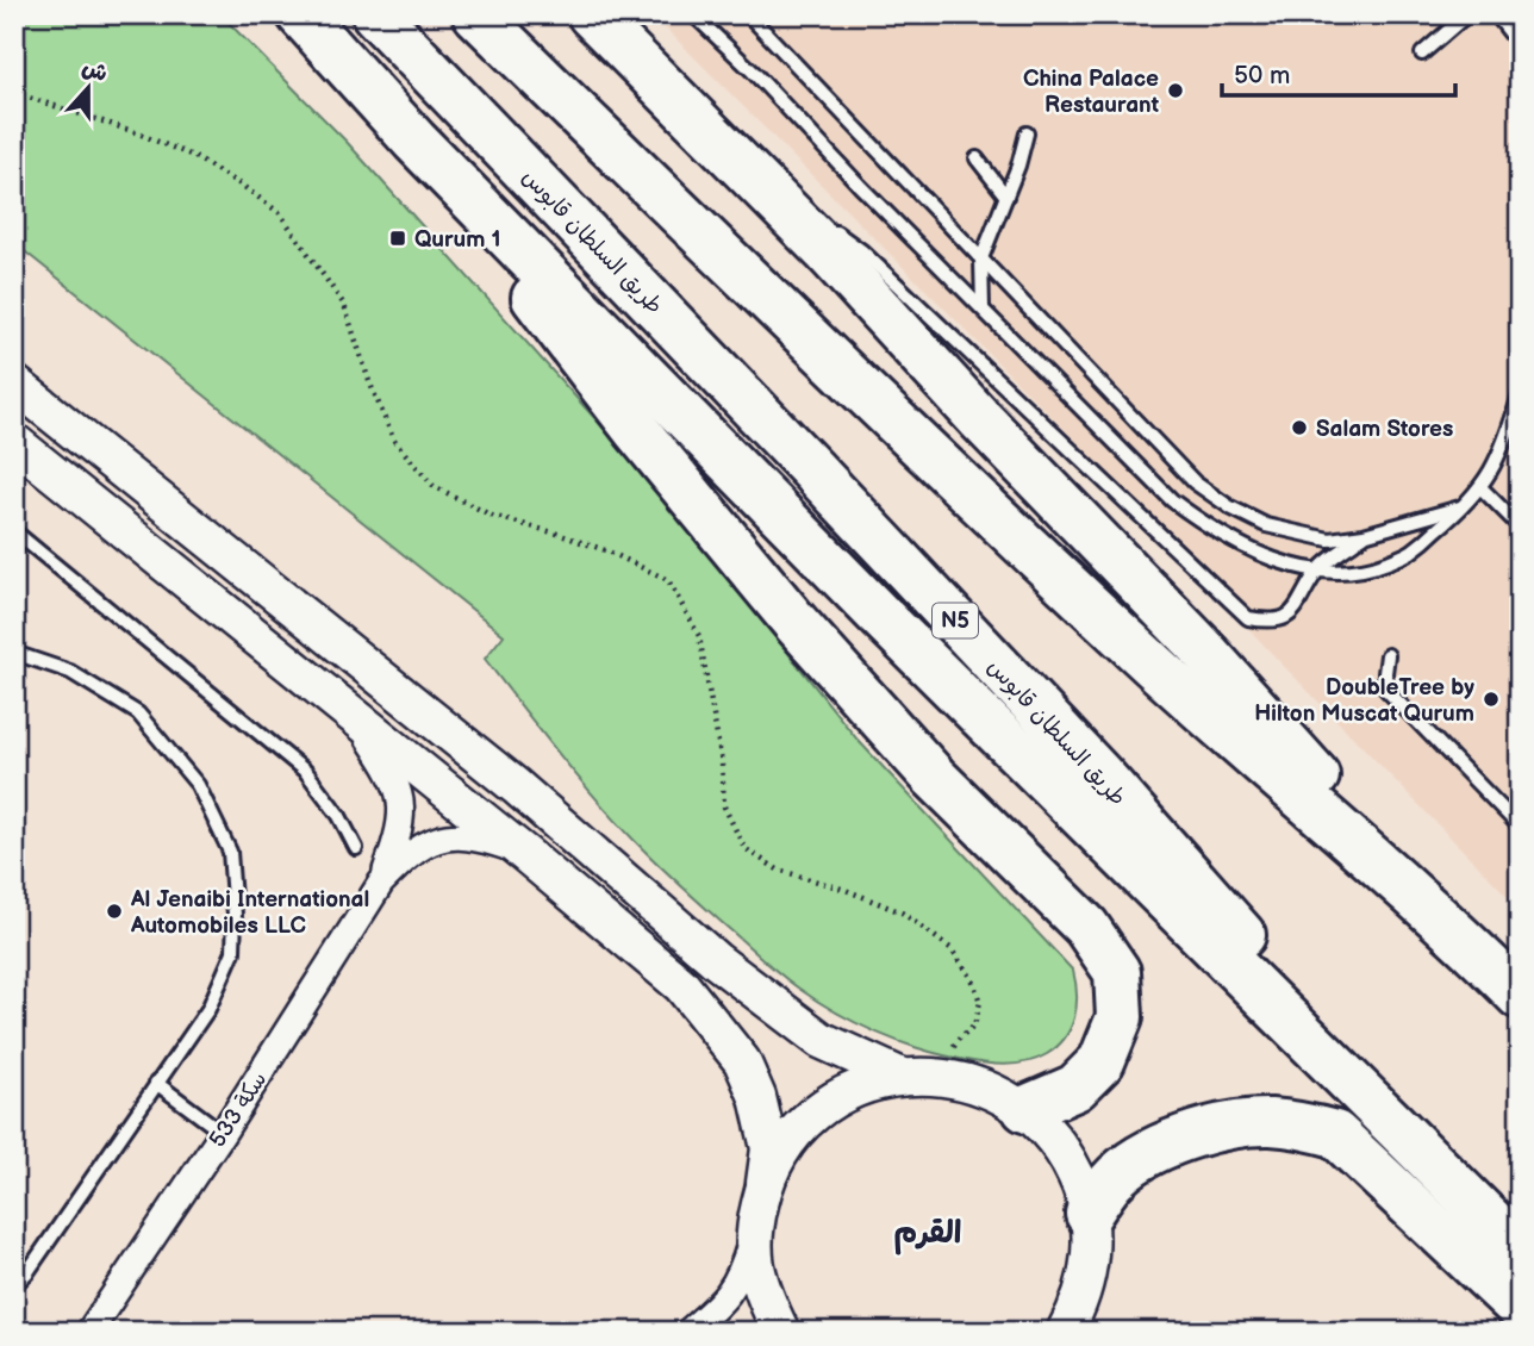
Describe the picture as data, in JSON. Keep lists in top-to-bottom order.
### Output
{
  "streets": {
    "highway": ["طريق السلطان قابوس", "N5"],
    "street": ["سكة 533"]
  },
  "districts": ["القرم"],
  "places": {
    "other": [
      "China Palace Restaurant",
      "Salam Stores",
      "DoubleTree by Hilton Muscat Qurum",
      "Al Jenaibi International Automobiles LLC"
    ],
    "transit": ["Qurum 1"]
  },
  "scale_bar": "50 m",
  "north": "top"
}
